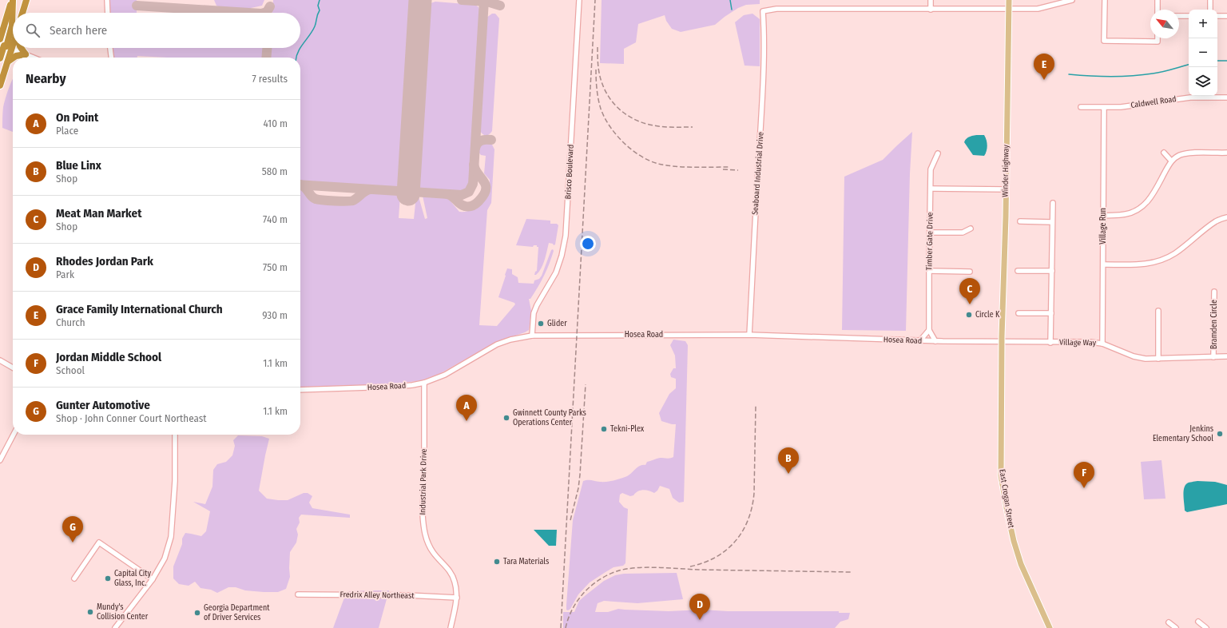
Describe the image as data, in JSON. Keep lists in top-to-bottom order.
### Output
{
  "streets": {
    "main road": ["Winder Highway", "East Crogan Street"],
    "street": [
      "Caldwell Road",
      "Brisco Boulevard",
      "Seaboard Industrial Drive",
      "Village Run",
      "Timber Gate Drive",
      "Bramden Circle",
      "Hosea Road",
      "Village Way",
      "Industrial Park Drive",
      "Fredrix Alley Northeast"
    ]
  },
  "crossings": [
    ["Caldwell Road", "Village Run"],
    ["Winder Highway", "Hosea Road"],
    ["Winder Highway", "Village Way"],
    ["Winder Highway", "East Crogan Street"],
    ["Brisco Boulevard", "Hosea Road"],
    ["Seaboard Industrial Drive", "Hosea Road"],
    ["Village Run", "Village Way"],
    ["Bramden Circle", "Village Way"],
    ["Hosea Road", "Village Way"],
    ["Hosea Road", "Industrial Park Drive"],
    ["Hosea Road", "East Crogan Street"],
    ["Village Way", "East Crogan Street"],
    ["Industrial Park Drive", "Fredrix Alley Northeast"]
  ],
  "places": [
    "Circle K",
    "Glider",
    "Gwinnett County Parks Operations Center",
    "Tekni-Plex",
    "Jenkins Elementary School",
    "Tara Materials",
    "Capital City Glass, Inc.",
    "Mundy's Collision Center",
    "Georgia Department of Driver Services"
  ],
  "north": "top left",
  "page": {
    "map_buttons": ["+", "−"],
    "search": "Search here",
    "pins": [
      "E",
      "C",
      "A",
      "B",
      "F",
      "G",
      "D"
    ],
    "heading": ["Nearby", "7 results"],
    "list": [
      {
        "mark": "A",
        "name": "On Point",
        "note": "Place",
        "value": "410 m"
      },
      {
        "mark": "B",
        "name": "Blue Linx",
        "note": "Shop",
        "value": "580 m"
      },
      {
        "mark": "C",
        "name": "Meat Man Market",
        "note": "Shop",
        "value": "740 m"
      },
      {
        "mark": "D",
        "name": "Rhodes Jordan Park",
        "note": "Park",
        "value": "750 m"
      },
      {
        "mark": "E",
        "name": "Grace Family International Church",
        "note": "Church",
        "value": "930 m"
      },
      {
        "mark": "F",
        "name": "Jordan Middle School",
        "note": "School",
        "value": "1.1 km"
      },
      {
        "mark": "G",
        "name": "Gunter Automotive",
        "note": "Shop · John Conner Court Northeast",
        "value": "1.1 km"
      }
    ]
  }
}
